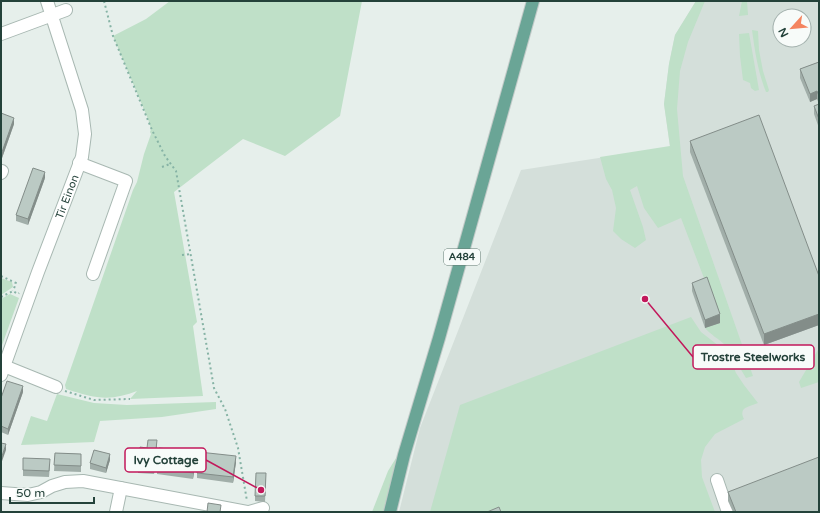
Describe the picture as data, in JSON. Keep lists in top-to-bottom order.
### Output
{
  "streets": {
    "main road": ["A484"],
    "street": ["Tir Einon"]
  },
  "places": ["Trostre Steelworks", "Ivy Cottage"],
  "scale_bar": "50 m",
  "north": "bottom left"
}
